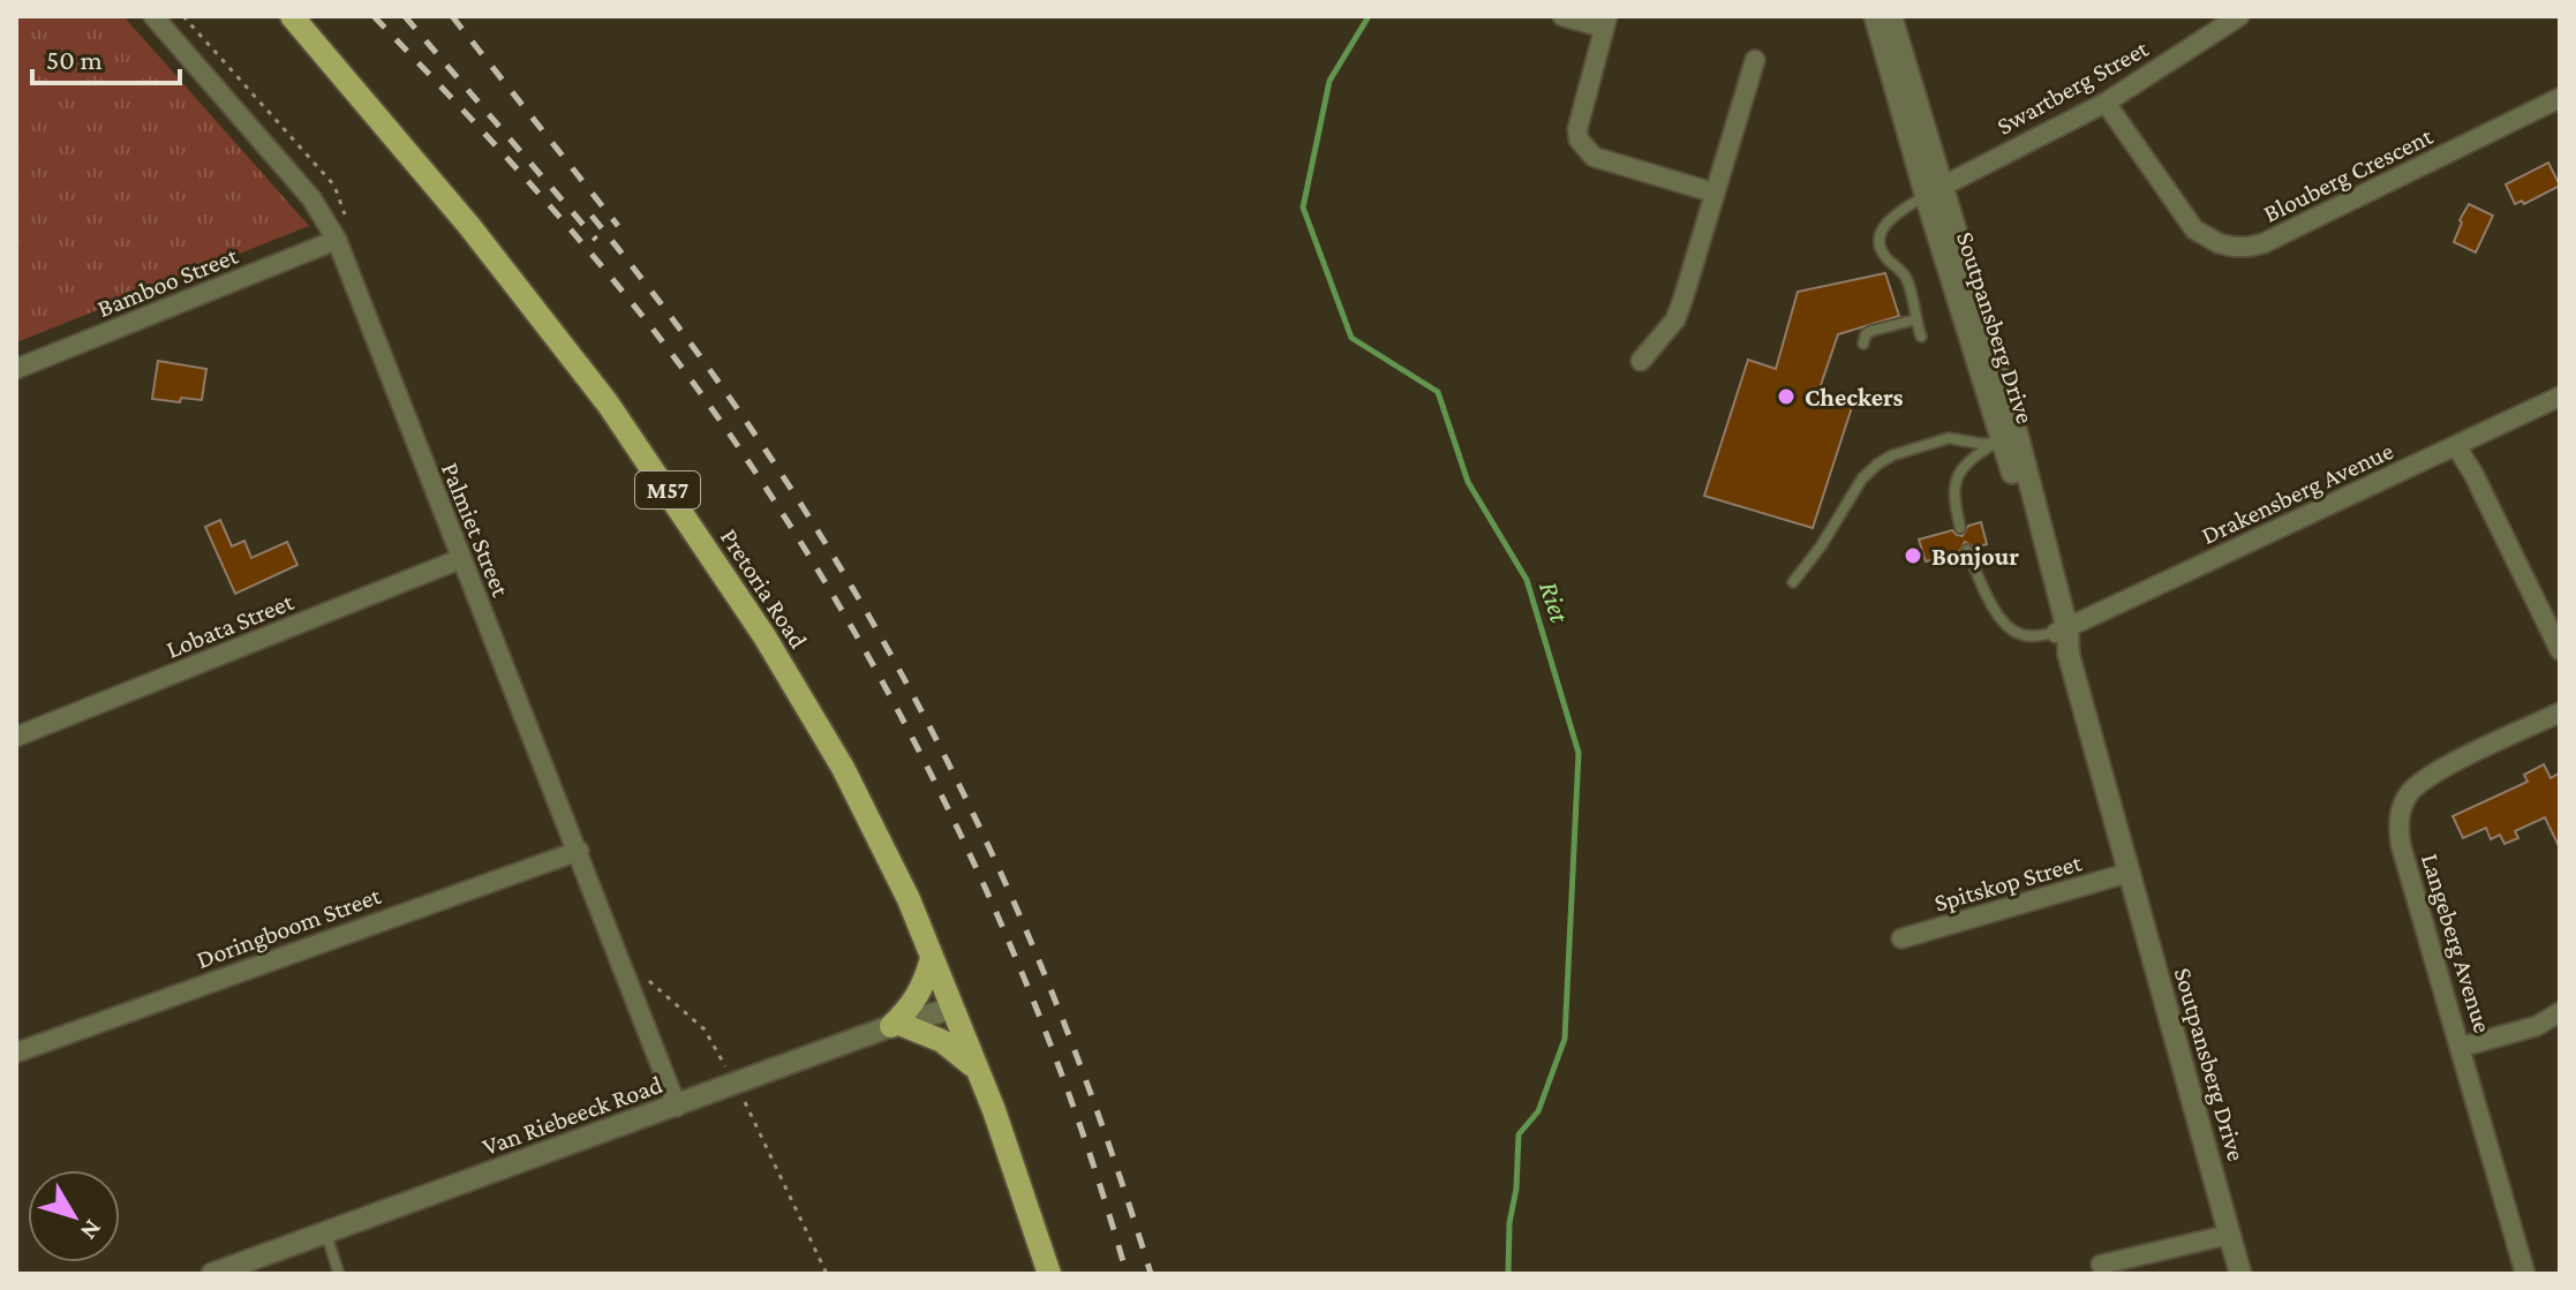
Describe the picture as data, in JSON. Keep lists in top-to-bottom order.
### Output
{
  "streets": {
    "main road": ["M57", "Pretoria Road"],
    "street": [
      "Swartberg Street",
      "Blouberg Crescent",
      "Bamboo Street",
      "Soutpansberg Drive",
      "Drakensberg Avenue",
      "Palmiet Street",
      "Lobata Street",
      "Spitskop Street",
      "Doringboom Street",
      "Langeberg Avenue",
      "Van Riebeeck Road"
    ]
  },
  "crossings": [
    ["Swartberg Street", "Blouberg Crescent"],
    ["Swartberg Street", "Soutpansberg Drive"],
    ["Bamboo Street", "Palmiet Street"],
    ["Soutpansberg Drive", "Drakensberg Avenue"],
    ["Soutpansberg Drive", "Spitskop Street"],
    ["Palmiet Street", "Lobata Street"],
    ["Palmiet Street", "Doringboom Street"],
    ["Palmiet Street", "Van Riebeeck Road"],
    ["Pretoria Road", "Van Riebeeck Road"]
  ],
  "water": ["Riet"],
  "places": ["Checkers", "Bonjour"],
  "scale_bar": "50 m",
  "north": "bottom right"
}
